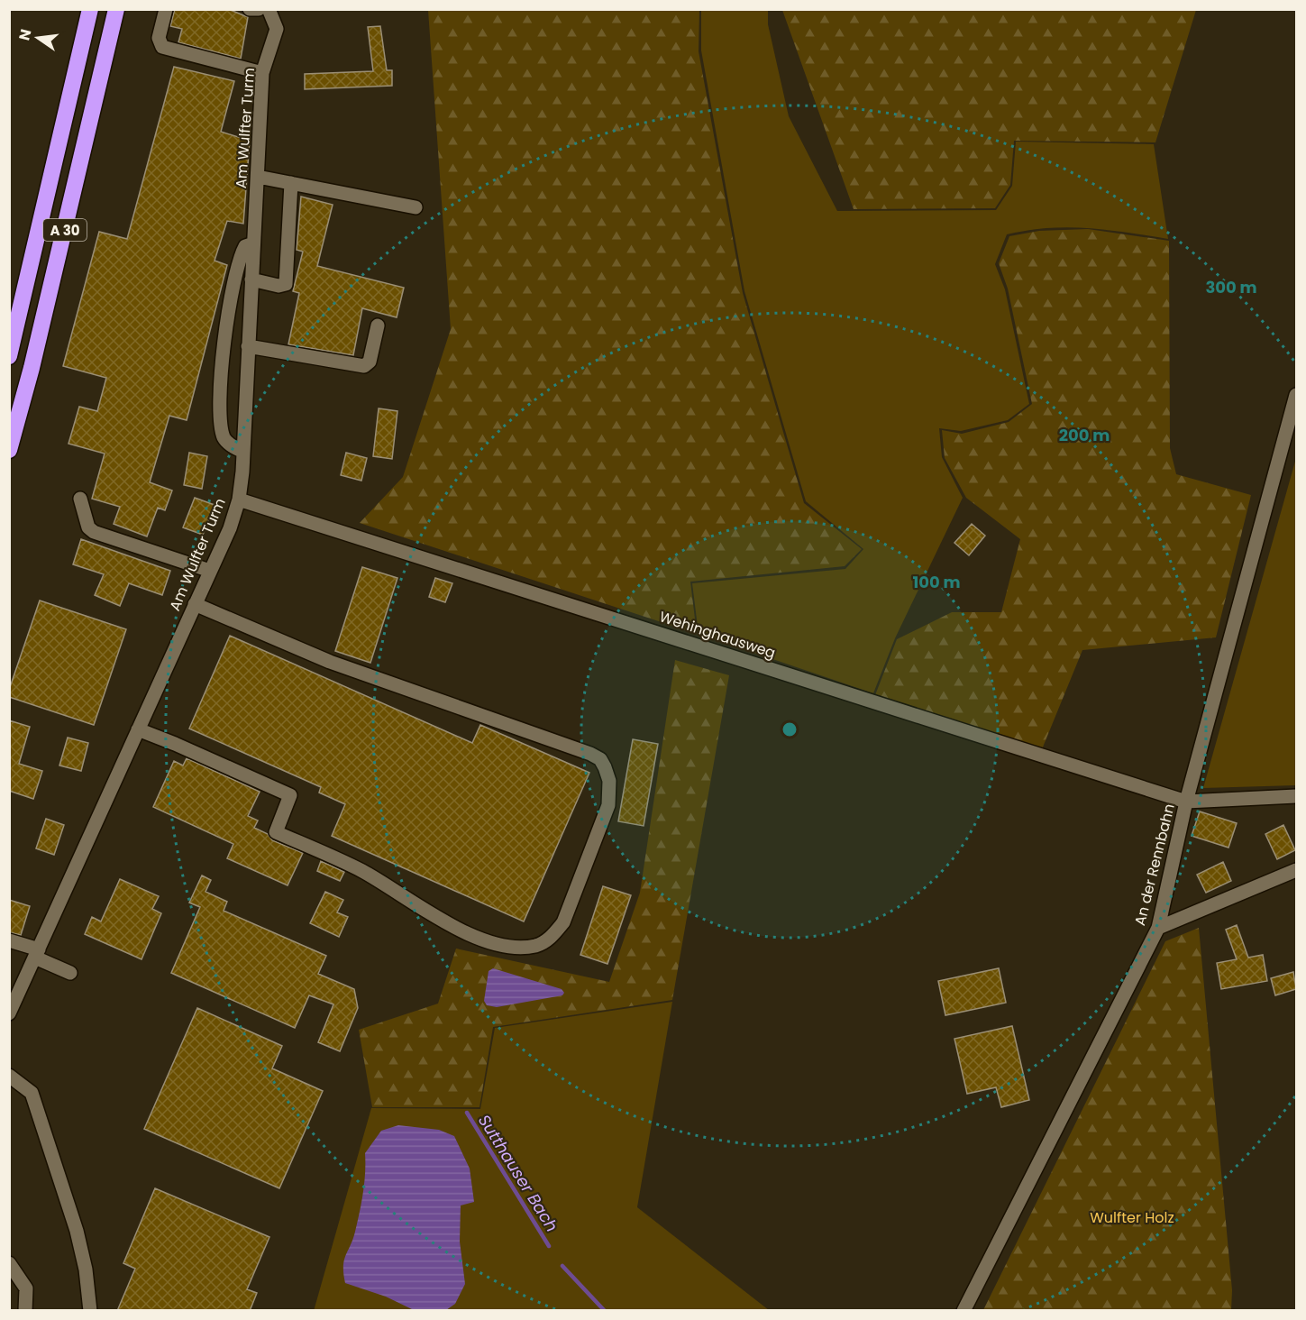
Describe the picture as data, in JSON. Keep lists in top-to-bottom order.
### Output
{
  "streets": {
    "highway": ["A 30"],
    "street": ["Am Wulfter Turm", "Wehinghausweg", "An der Rennbahn"]
  },
  "crossings": [
    ["Am Wulfter Turm", "Wehinghausweg"],
    ["Wehinghausweg", "An der Rennbahn"]
  ],
  "water": ["Sutthauser Bach"],
  "parks": ["Wulfter Holz"],
  "north": "left",
  "rings": ["300 m", "200 m", "100 m"]
}
